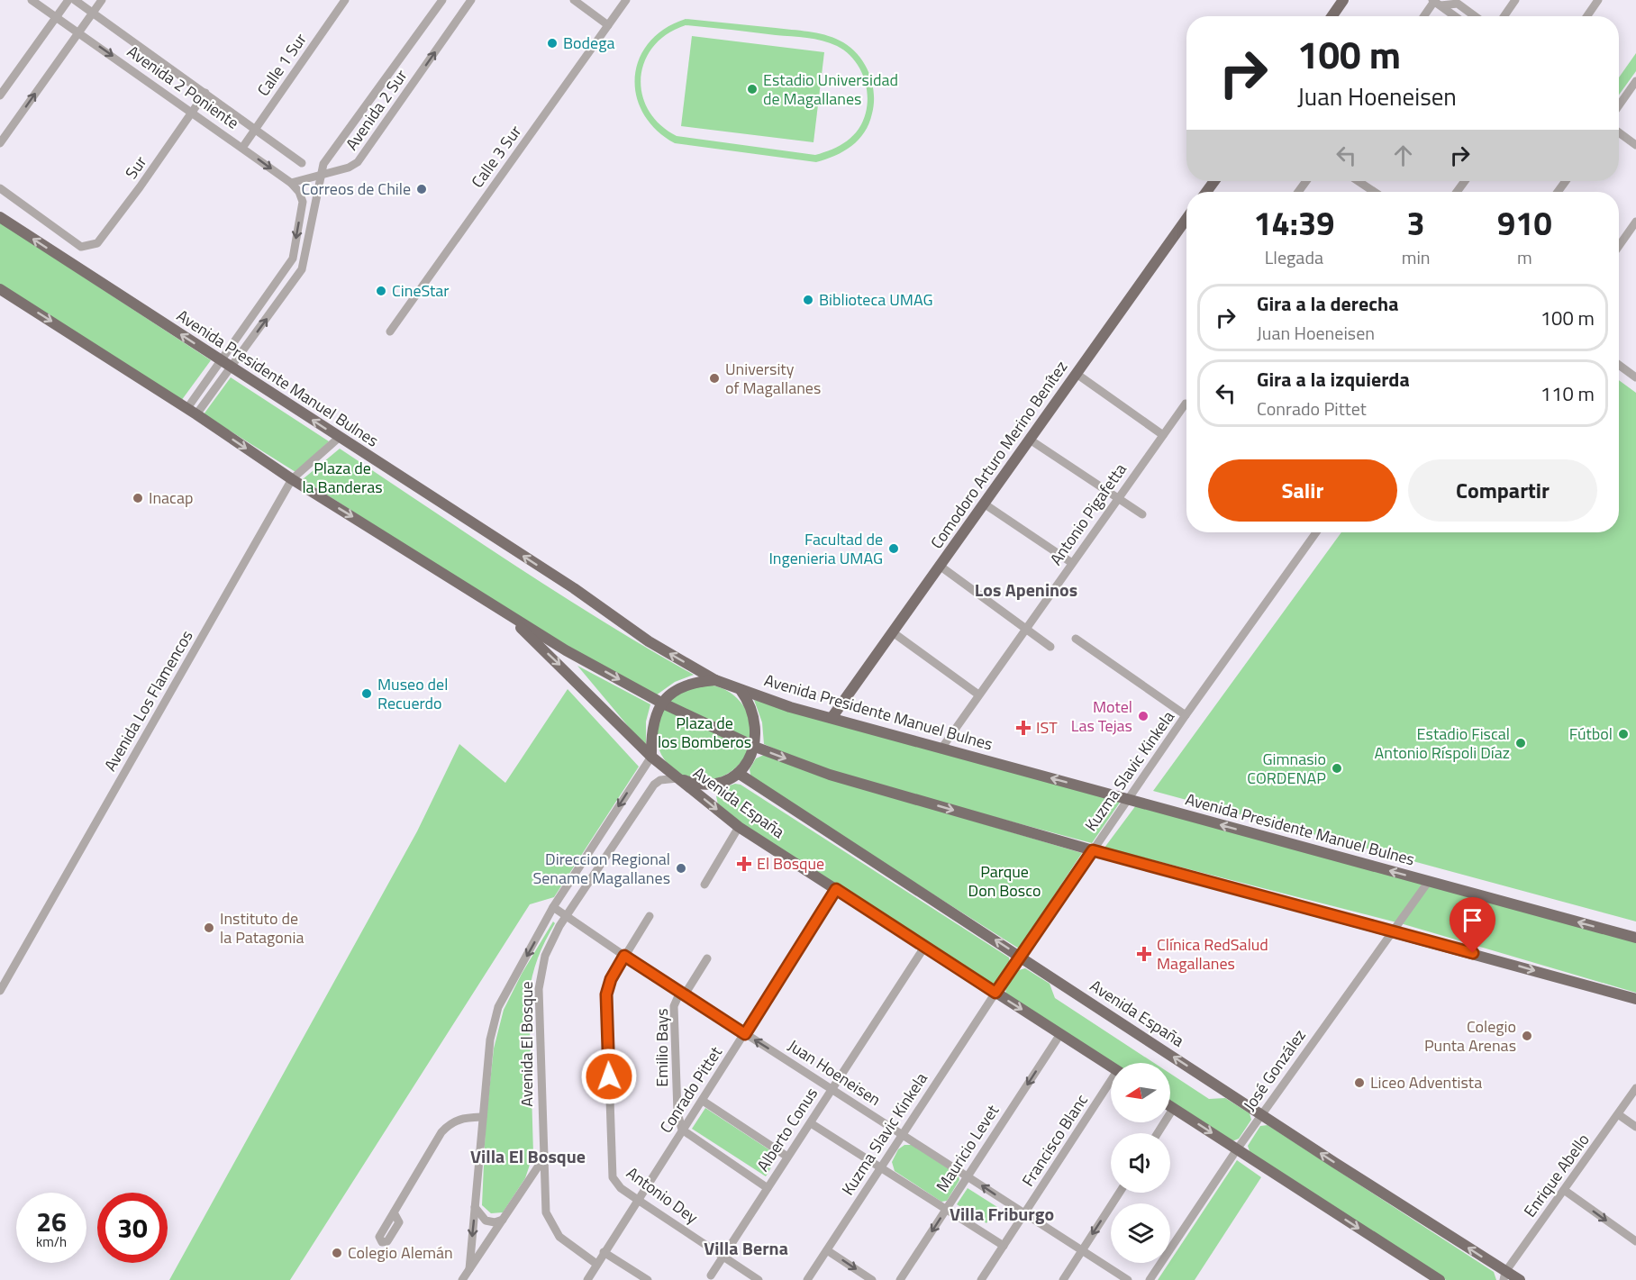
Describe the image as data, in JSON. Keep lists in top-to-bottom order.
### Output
{
  "streets": {
    "main road": ["Avenida Presidente Manuel Bulnes", "Comodoro Arturo Merino Benítez", "Avenida España"],
    "street": [
      "Calle 1 Sur",
      "Avenida 2 Poniente",
      "Avenida 2 Sur",
      "Calle 3 Sur",
      "Sur",
      "Antonio Pigafetta",
      "Avenida Los Flamencos",
      "Kuzma Slavic Kinkela",
      "Avenida El Bosque",
      "Emilio Bays",
      "José González",
      "Juan Hoeneisen",
      "Conrado Pittet",
      "Alberto Conus",
      "Francisco Blanc",
      "Mauricio Levet",
      "Enrique Abello",
      "Antonio Dey"
    ]
  },
  "crossings": [
    ["Calle 1 Sur", "Avenida 2 Poniente"],
    ["Avenida 2 Poniente", "Sur"],
    ["Avenida Presidente Manuel Bulnes", "Comodoro Arturo Merino Benítez"],
    ["Avenida Presidente Manuel Bulnes", "Antonio Pigafetta"],
    ["Avenida Presidente Manuel Bulnes", "Avenida Los Flamencos"],
    ["Avenida Presidente Manuel Bulnes", "Kuzma Slavic Kinkela"],
    ["Avenida Presidente Manuel Bulnes", "José González"],
    ["Kuzma Slavic Kinkela", "Avenida España"],
    ["Kuzma Slavic Kinkela", "Juan Hoeneisen"],
    ["Avenida España", "Avenida El Bosque"],
    ["Avenida España", "José González"],
    ["Avenida España", "Conrado Pittet"],
    ["Avenida España", "Alberto Conus"],
    ["Avenida España", "Mauricio Levet"],
    ["Avenida España", "Enrique Abello"],
    ["Avenida El Bosque", "Juan Hoeneisen"],
    ["Emilio Bays", "Juan Hoeneisen"],
    ["Emilio Bays", "Conrado Pittet"],
    ["Juan Hoeneisen", "Conrado Pittet"],
    ["Juan Hoeneisen", "Alberto Conus"],
    ["Juan Hoeneisen", "Francisco Blanc"],
    ["Juan Hoeneisen", "Mauricio Levet"],
    ["Juan Hoeneisen", "Antonio Dey"],
    ["Conrado Pittet", "Antonio Dey"],
    ["Alberto Conus", "Antonio Dey"]
  ],
  "one_way": ["Mauricio Levet"],
  "districts": [
    "Los Apeninos",
    "Villa El Bosque",
    "Villa Friburgo",
    "Villa Berna"
  ],
  "parks": ["Plaza de la Banderas", "Plaza de los Bomberos", "Parque Don Bosco"],
  "places": {
    "other": [
      "Bodega",
      "Estadio Universidad de Magallanes",
      "Correos de Chile",
      "CineStar",
      "Biblioteca UMAG",
      "University of Magallanes",
      "Inacap",
      "Facultad de Ingenieria UMAG",
      "Museo del Recuerdo",
      "Motel Las Tejas",
      "Fútbol",
      "Estadio Fiscal Antonio Ríspoli Díaz",
      "Gimnasio CORDENAP",
      "Direccion Regional Sename Magallanes",
      "Instituto de la Patagonia",
      "Colegio Punta Arenas",
      "Liceo Adventista",
      "Colegio Alemán"
    ],
    "health": ["IST", "El Bosque", "Clínica RedSalud Magallanes"]
  },
  "north": "left",
  "page": {
    "turn": ["100 m", "Juan Hoeneisen"],
    "eta": [
      "14:39",
      "Llegada",
      "3",
      "min",
      "910",
      "m"
    ],
    "list": [
      {
        "name": "Gira a la derecha",
        "note": "Juan Hoeneisen",
        "value": "100 m"
      },
      {
        "name": "Gira a la izquierda",
        "note": "Conrado Pittet",
        "value": "110 m"
      }
    ],
    "buttons": ["Salir", "Compartir"],
    "speed": "26 km/h",
    "limit": "30"
  }
}
